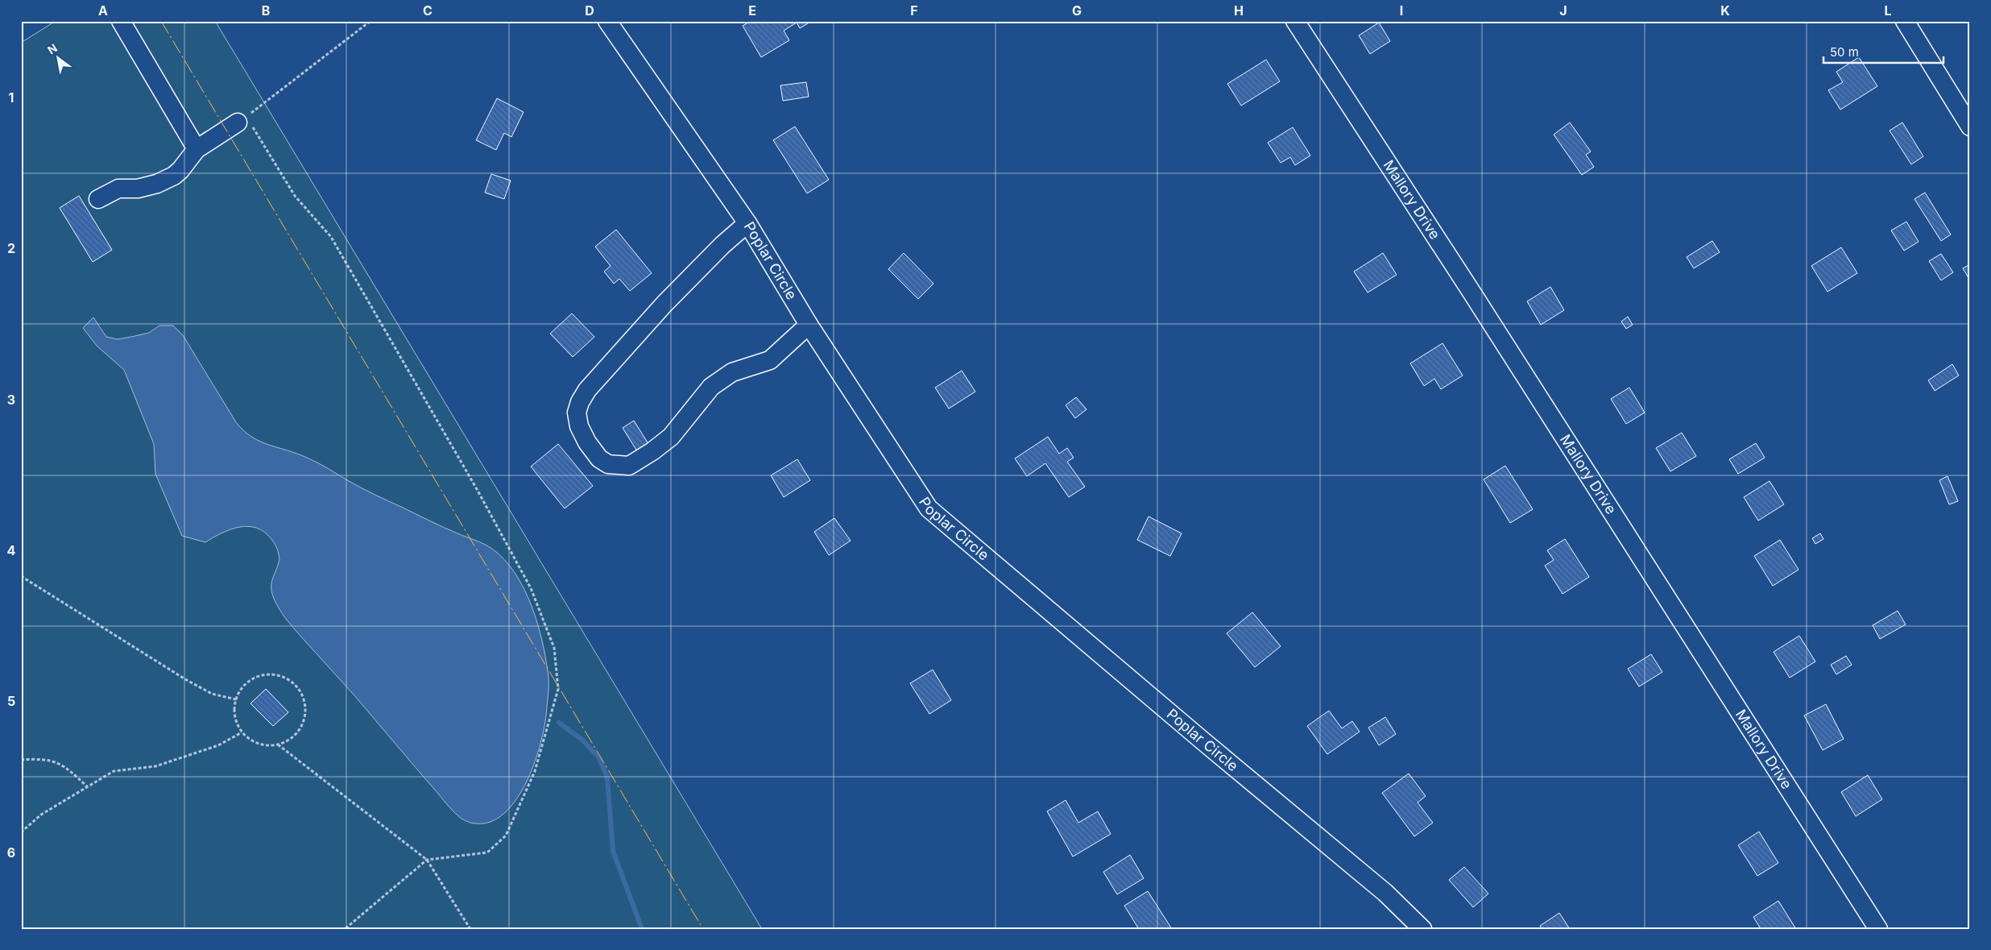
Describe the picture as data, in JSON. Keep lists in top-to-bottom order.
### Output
{
  "streets": {
    "street": ["Mallory Drive", "Poplar Circle"]
  },
  "scale_bar": "50 m",
  "north": "top left",
  "grid": {
    "columns": [
      "A",
      "B",
      "C",
      "D",
      "E",
      "F",
      "G",
      "H",
      "I",
      "J",
      "K",
      "L"
    ],
    "rows": [
      "1",
      "2",
      "3",
      "4",
      "5",
      "6"
    ]
  }
}
